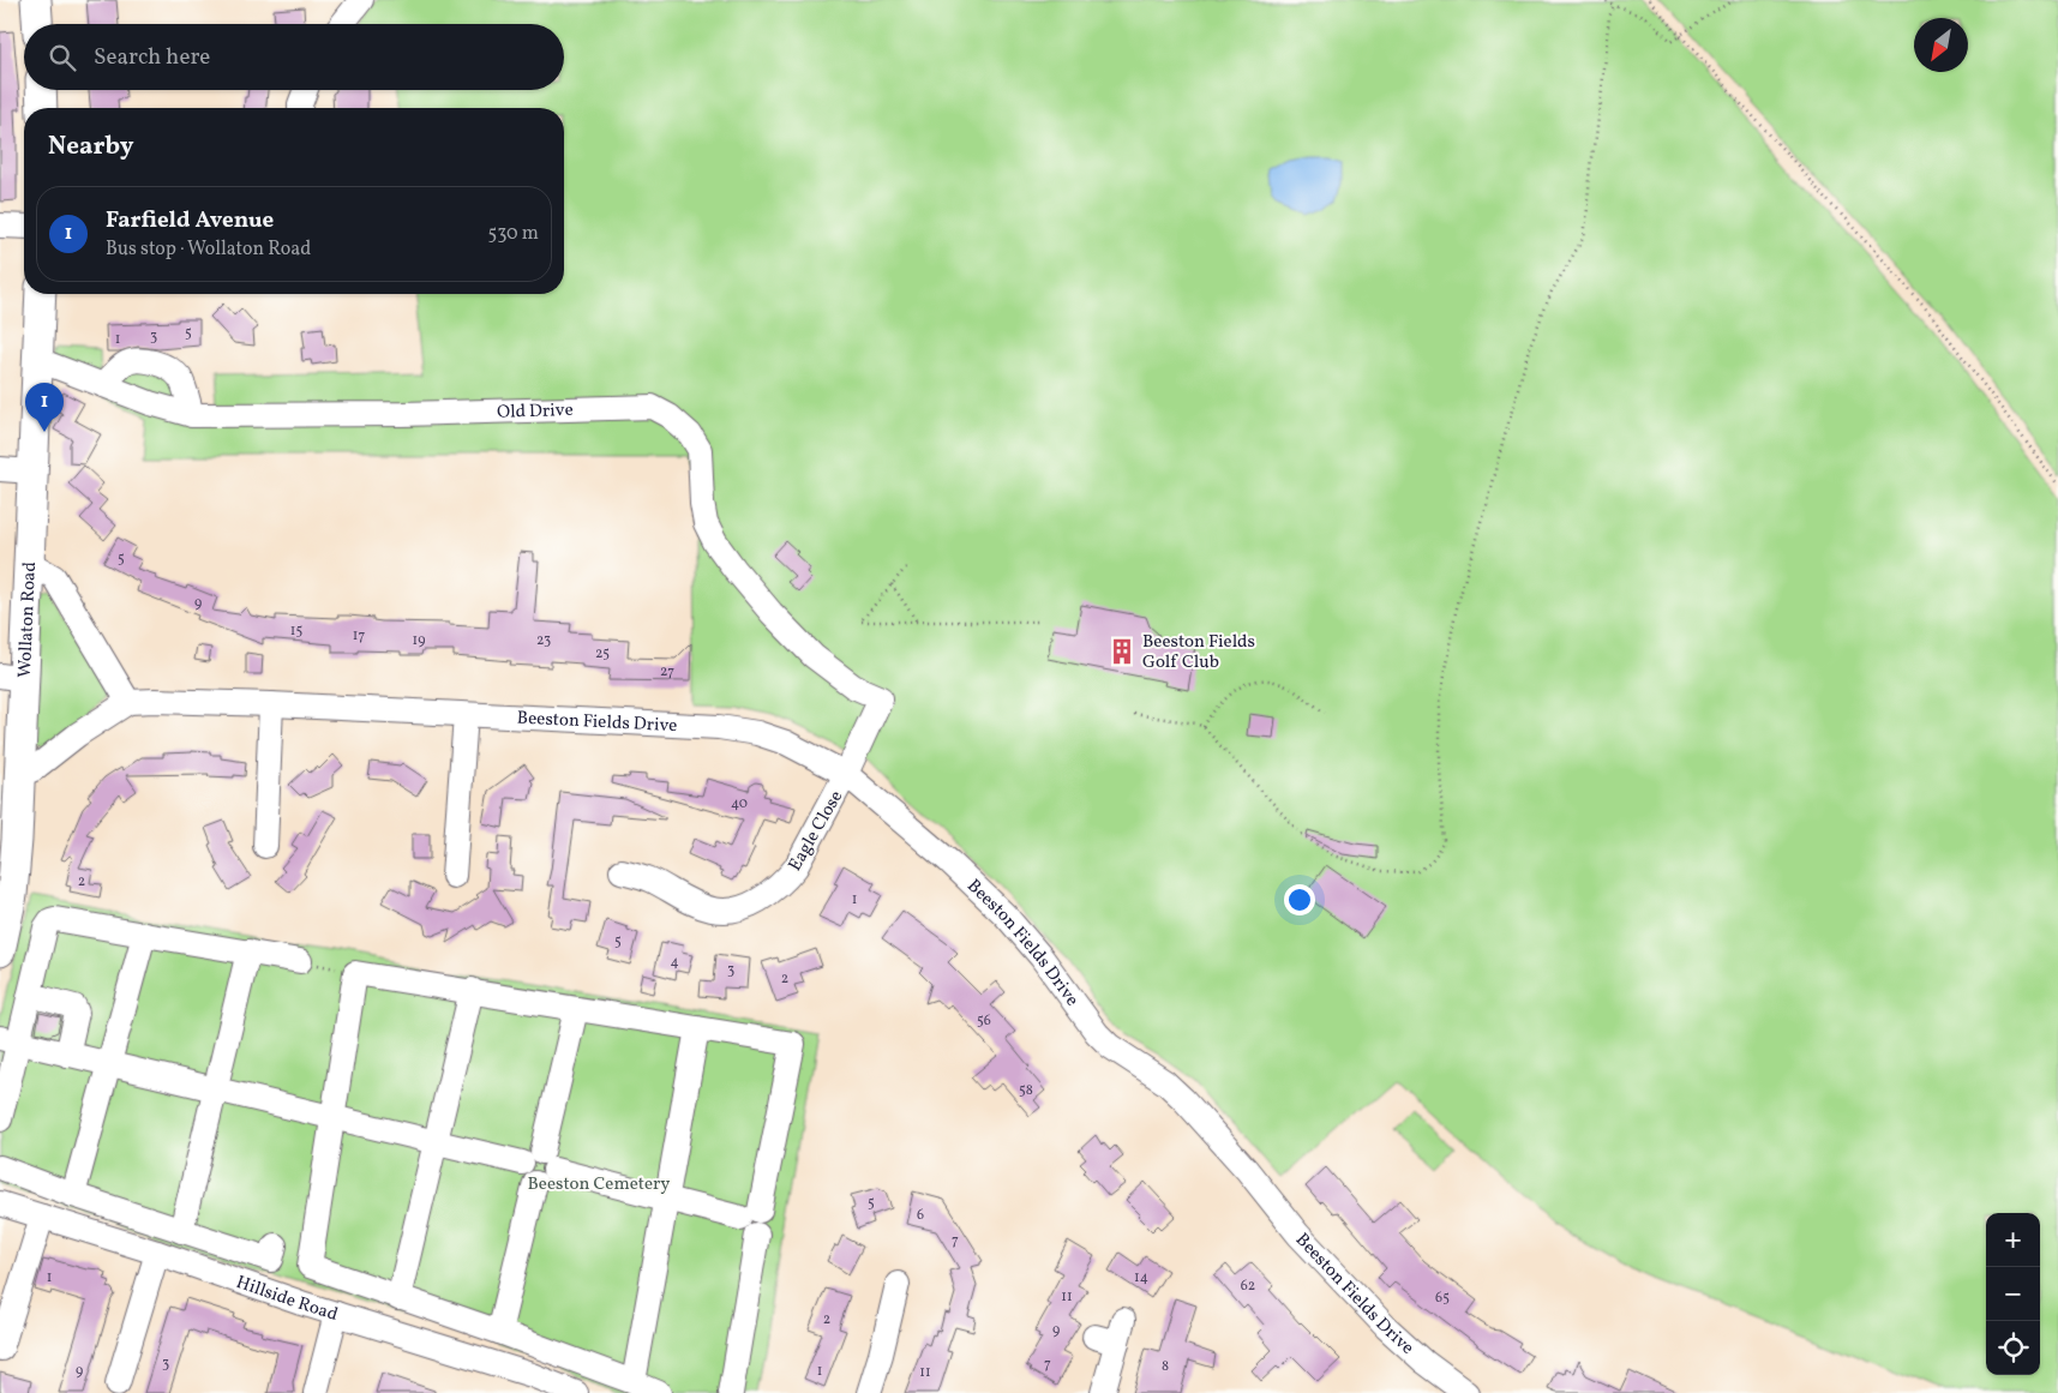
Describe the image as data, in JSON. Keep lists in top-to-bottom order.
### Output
{
  "streets": {
    "main road": ["Wollaton Road"],
    "street": [
      "Old Drive",
      "Beeston Fields Drive",
      "Eagle Close",
      "Hillside Road"
    ]
  },
  "crossings": [
    ["Old Drive", "Wollaton Road"],
    ["Old Drive", "Eagle Close"],
    ["Wollaton Road", "Beeston Fields Drive"],
    ["Beeston Fields Drive", "Eagle Close"]
  ],
  "parks": ["Beeston Cemetery"],
  "places": {
    "building": ["Beeston Fields Golf Club"]
  },
  "house_numbers": [
    "5",
    "3",
    "1",
    "5",
    "9",
    "15",
    "17",
    "19",
    "23",
    "25",
    "27",
    "40",
    "2",
    "1",
    "5",
    "4",
    "3",
    "2",
    "56",
    "58",
    "5",
    "6",
    "7",
    "1",
    "14",
    "62",
    "11",
    "65",
    "2",
    "9",
    "3",
    "7",
    "8",
    "9",
    "1",
    "11"
  ],
  "north": "bottom left",
  "page": {
    "search": "Search here",
    "heading": "Nearby",
    "list": [
      {
        "mark": "1",
        "name": "Farfield Avenue",
        "note": "Bus stop · Wollaton Road",
        "value": "530 m"
      }
    ],
    "pins": "1",
    "map_buttons": ["+", "−"]
  }
}
